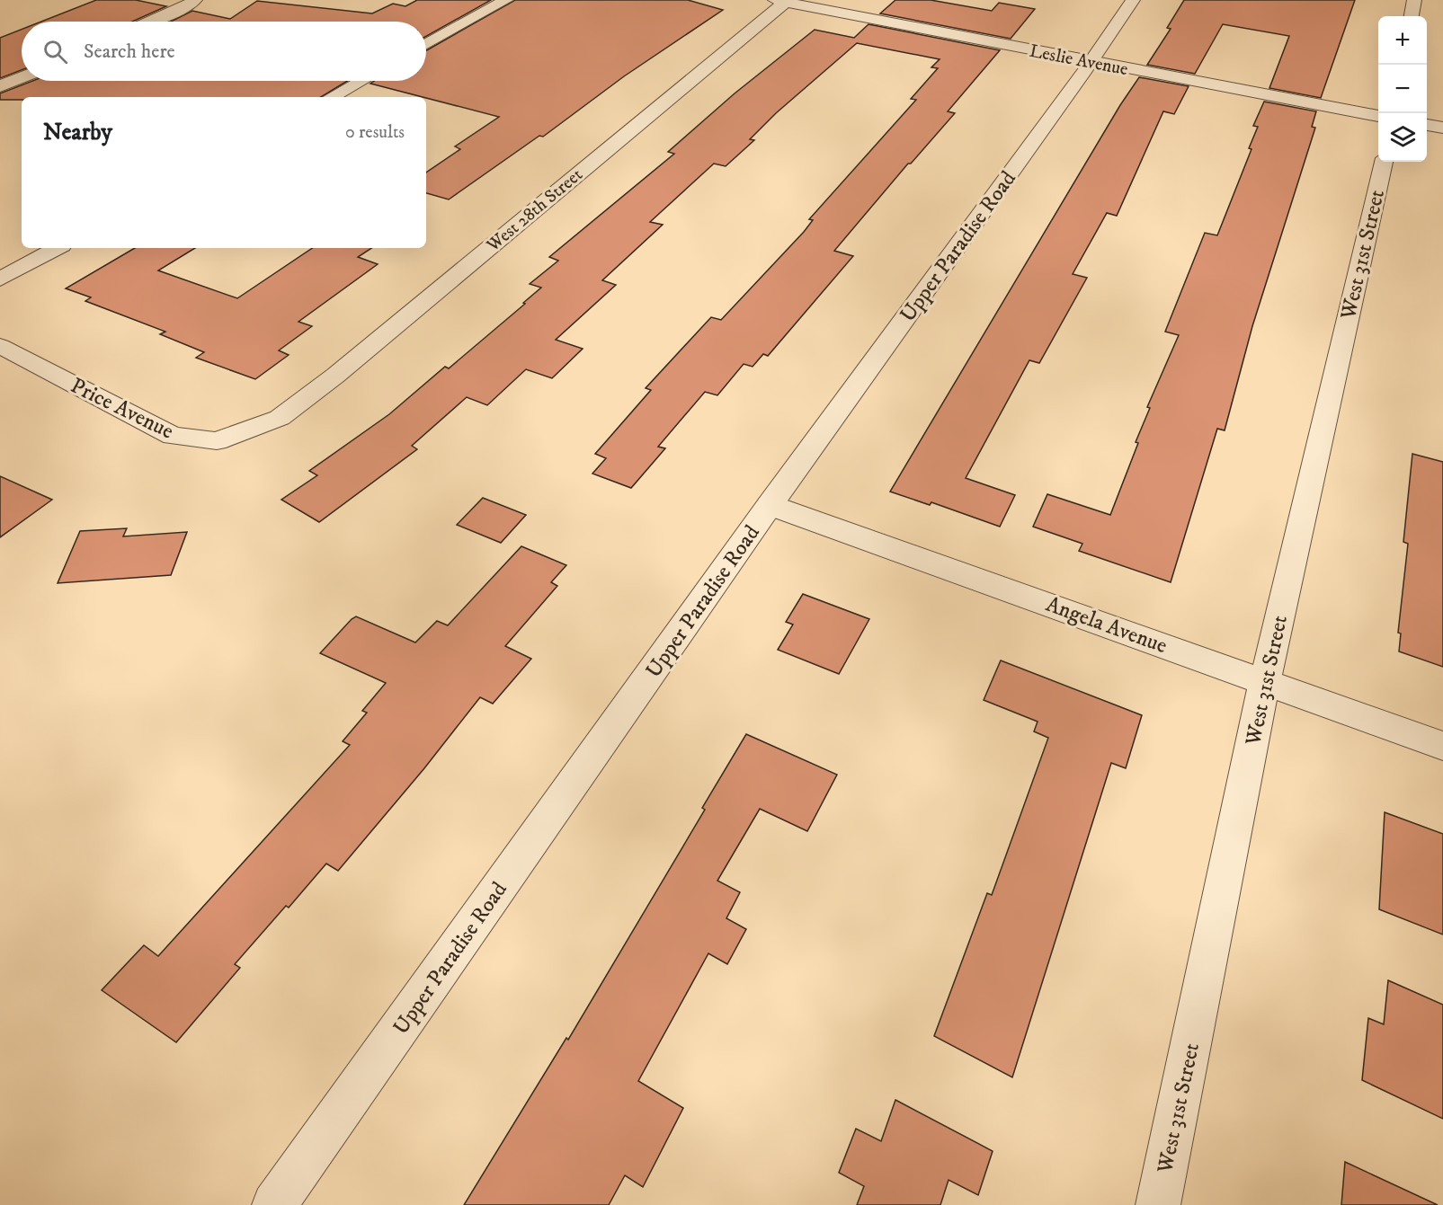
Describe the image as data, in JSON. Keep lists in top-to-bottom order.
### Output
{
  "streets": {
    "street": [
      "Leslie Avenue",
      "West 28th Street",
      "Upper Paradise Road",
      "West 31st Street",
      "Price Avenue",
      "Angela Avenue"
    ]
  },
  "crossings": [
    ["Leslie Avenue", "West 28th Street"],
    ["Leslie Avenue", "Upper Paradise Road"],
    ["West 28th Street", "Price Avenue"],
    ["Upper Paradise Road", "Angela Avenue"],
    ["West 31st Street", "Angela Avenue"]
  ],
  "page": {
    "map_buttons": ["+", "−"],
    "search": "Search here",
    "heading": ["Nearby", "0 results"]
  }
}
